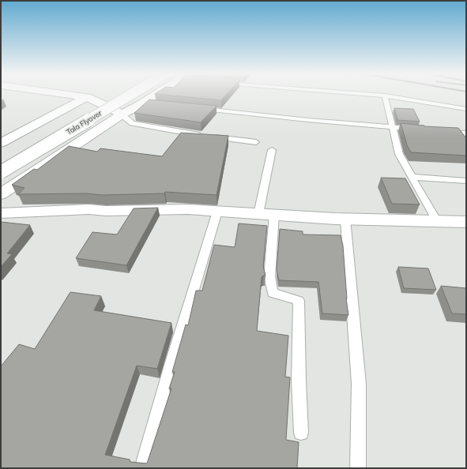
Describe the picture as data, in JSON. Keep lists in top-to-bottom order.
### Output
{
  "streets": {
    "street": ["Tala Flyover"]
  }
}
